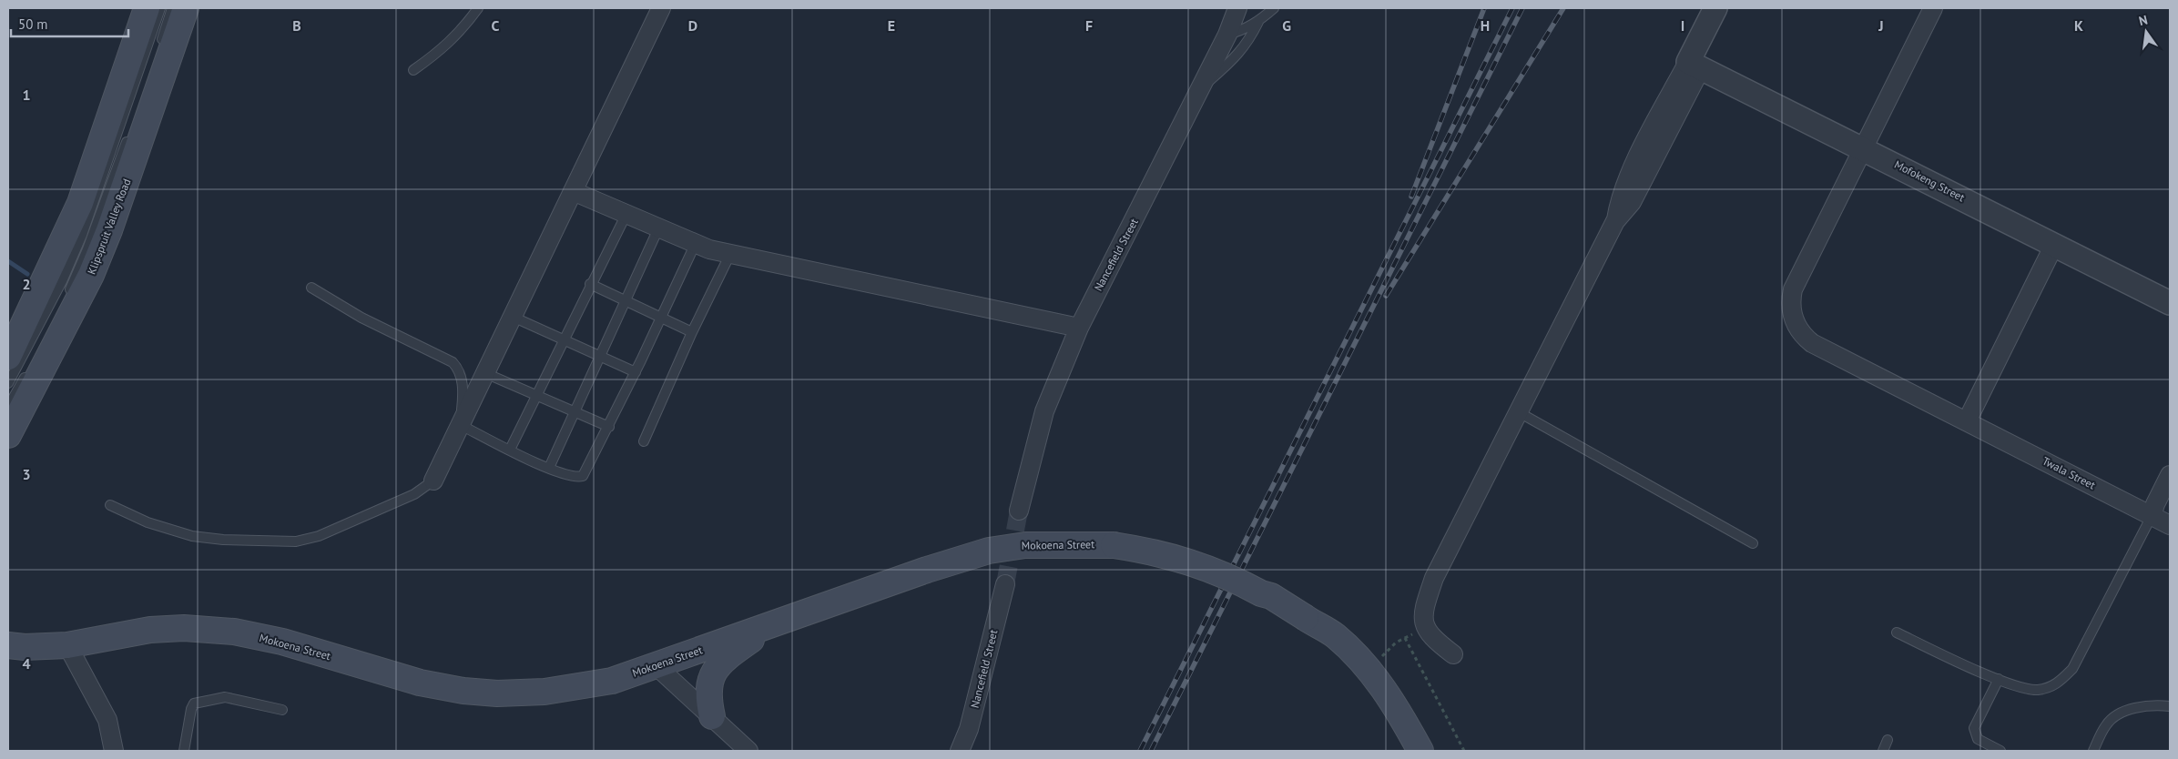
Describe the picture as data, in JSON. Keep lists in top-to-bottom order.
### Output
{
  "streets": {
    "main road": ["Klipspruit Valley Road", "Mokoena Street"],
    "street": ["Mofokeng Street", "Nancefield Street", "Twala Street"]
  },
  "crossings": [
    ["Mofokeng Street", "Twala Street"]
  ],
  "scale_bar": "50 m",
  "north": "top",
  "grid": {
    "columns": [
      "B",
      "C",
      "D",
      "E",
      "F",
      "G",
      "H",
      "I",
      "J",
      "K"
    ],
    "rows": [
      "1",
      "2",
      "3",
      "4"
    ]
  }
}
